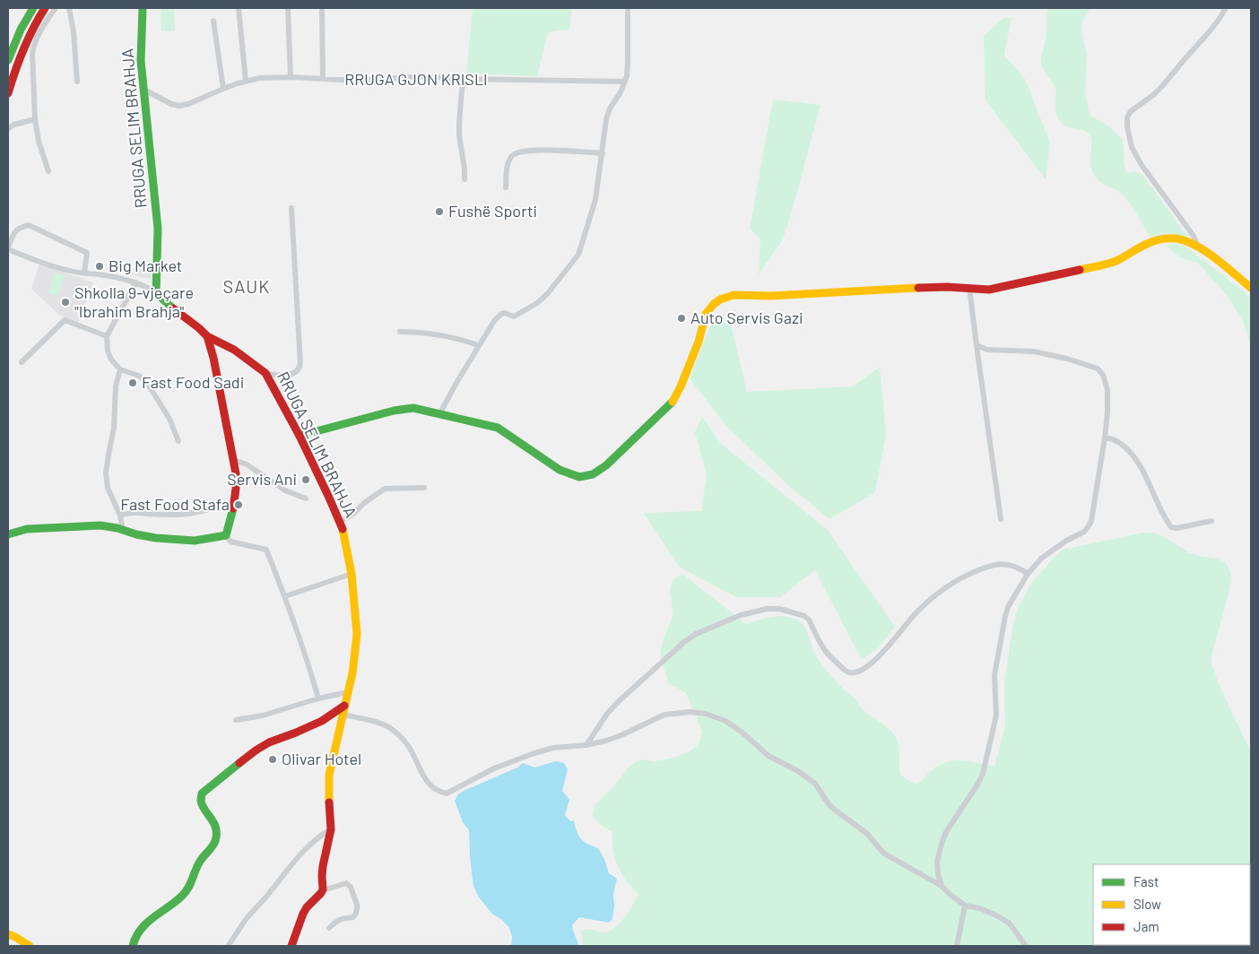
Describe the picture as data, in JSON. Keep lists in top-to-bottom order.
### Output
{
  "streets": {
    "main road": ["RRUGA SELIM BRAHJA"],
    "street": ["RRUGA GJON KRISLI"]
  },
  "crossings": [
    ["RRUGA GJON KRISLI", "RRUGA SELIM BRAHJA"]
  ],
  "districts": ["SAUK"],
  "places": [
    "Fushë Sporti",
    "Big Market",
    "Shkolla 9-vjeçare \"Ibrahim Brahja\"",
    "Auto Servis Gazi",
    "Fast Food Sadi",
    "Servis Ani",
    "Fast Food Stafa",
    "Olivar Hotel"
  ],
  "legend": ["Fast", "Slow", "Jam"]
}
